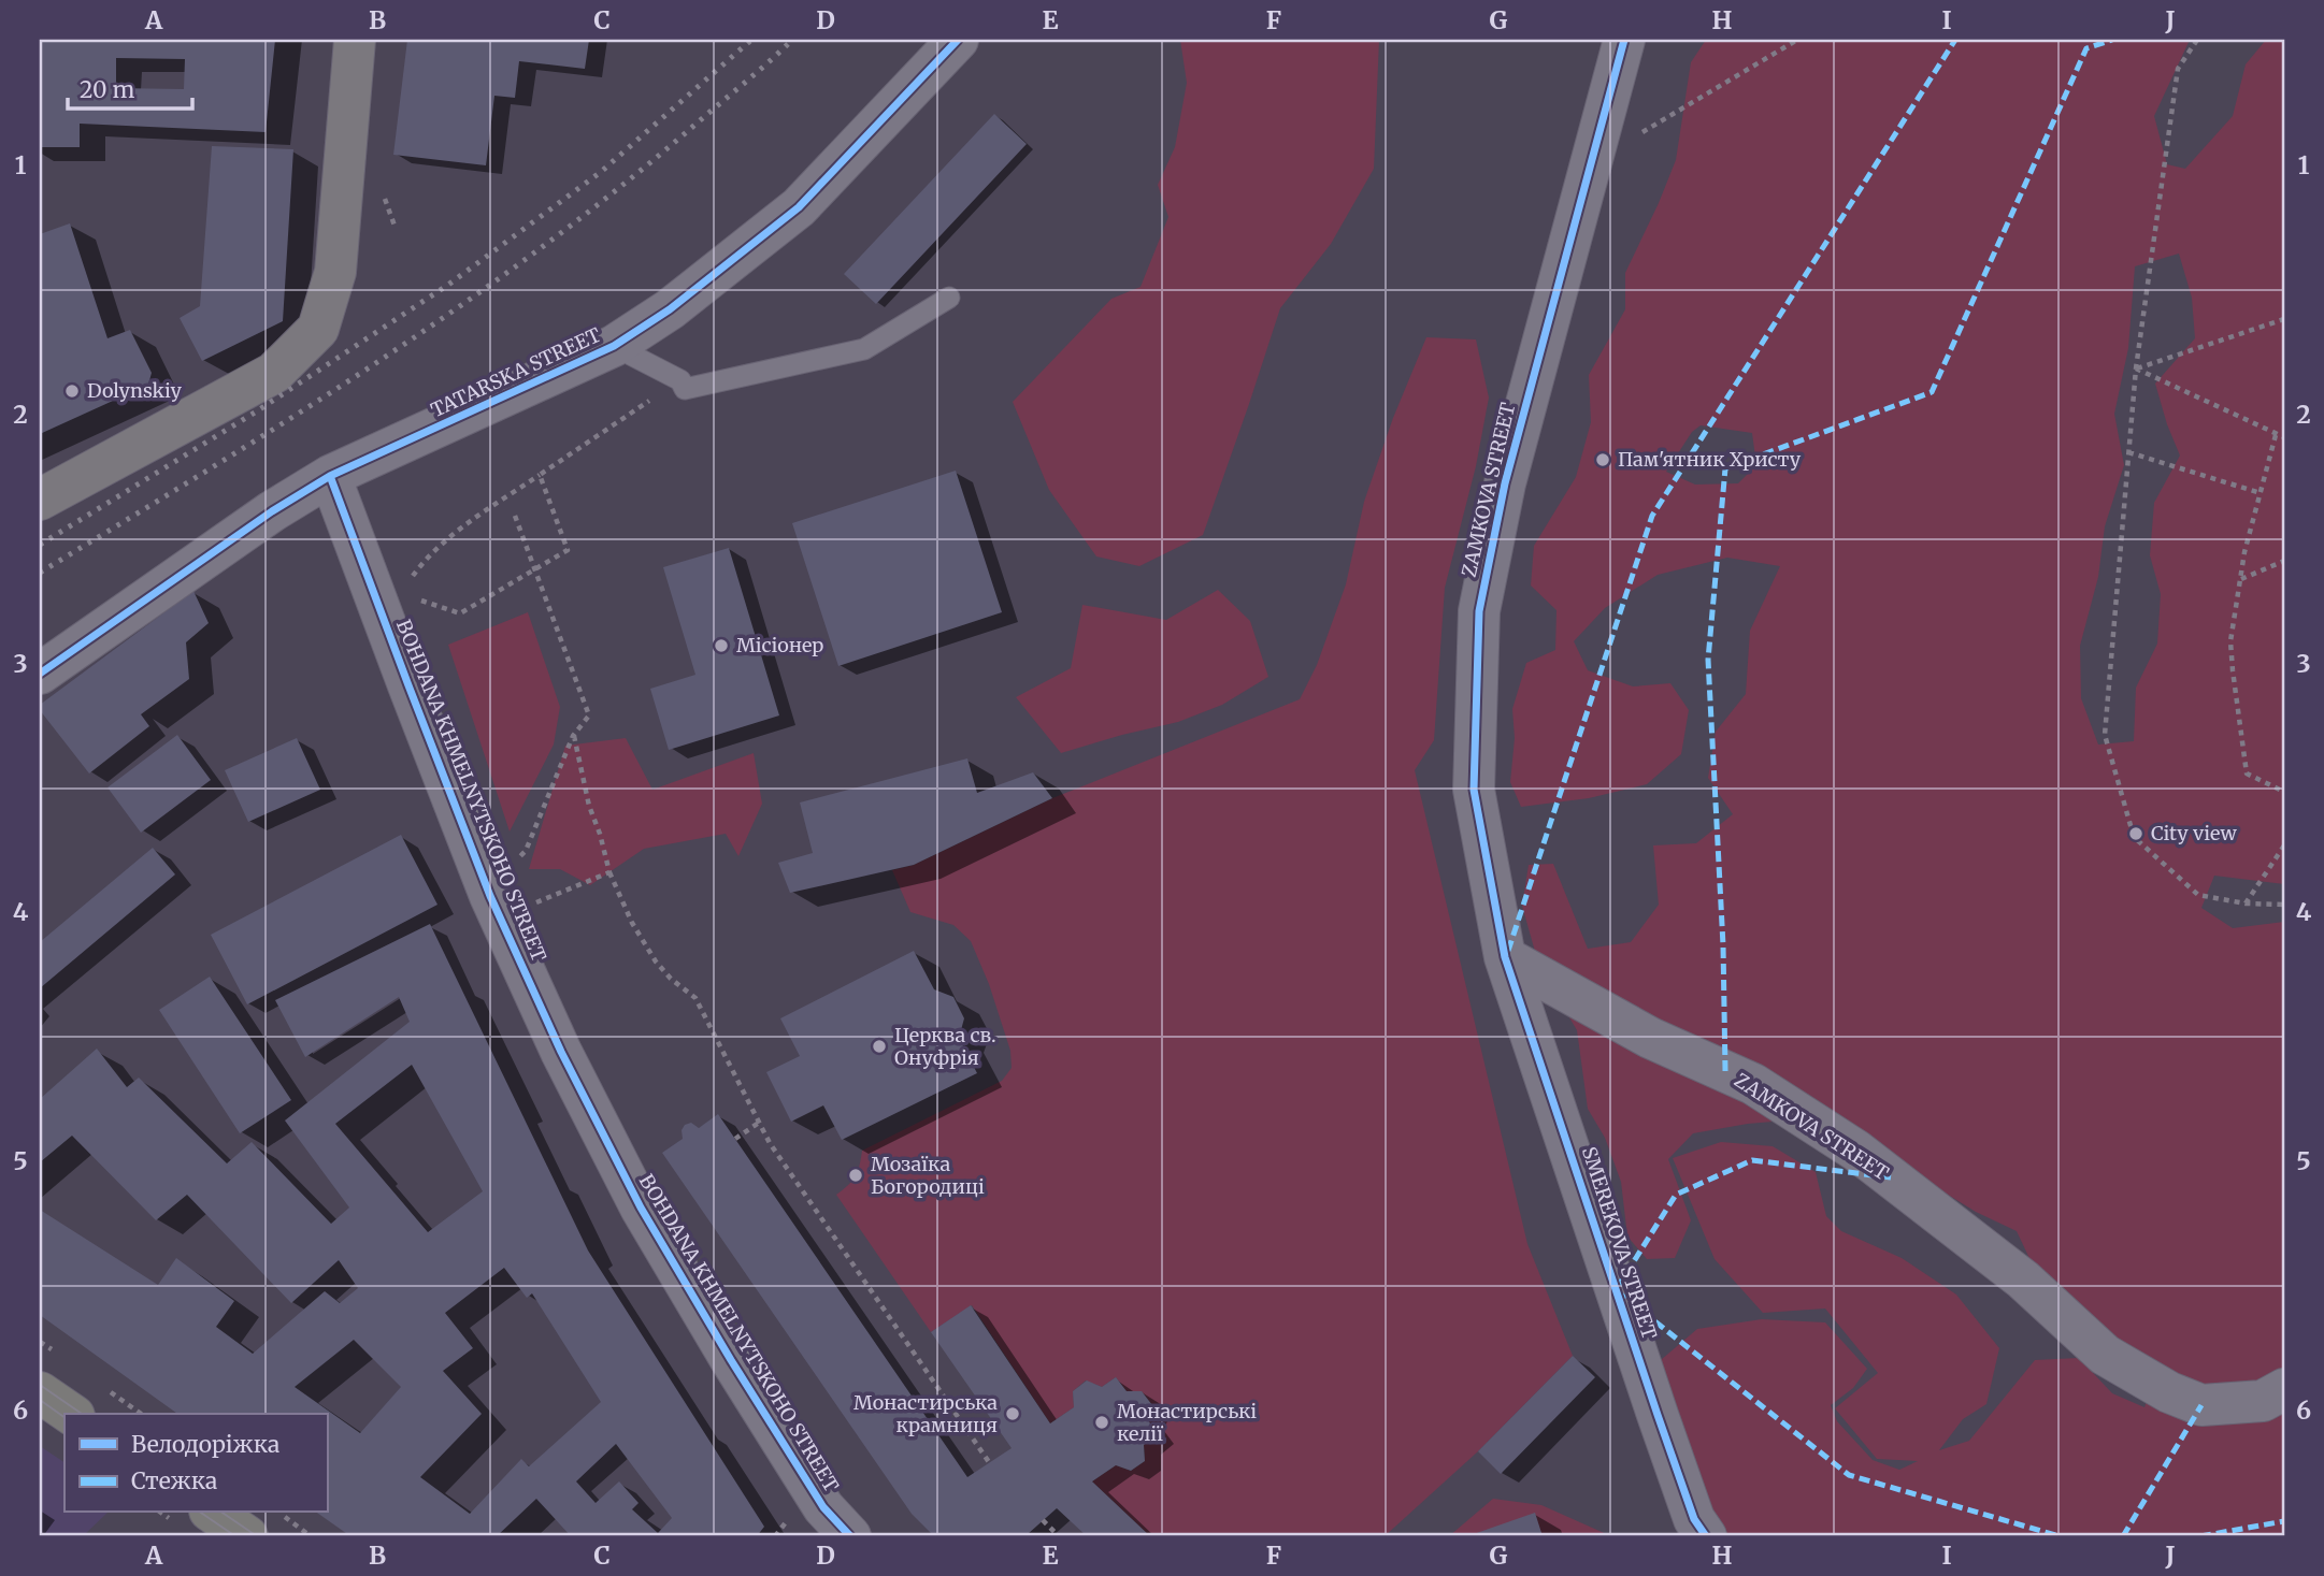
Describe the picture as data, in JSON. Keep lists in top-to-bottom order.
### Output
{
  "streets": {
    "street": [
      "TATARSKA STREET",
      "ZAMKOVA STREET",
      "BOHDANA KHMELNYTSKOHO STREET",
      "SMEREKOVA STREET"
    ]
  },
  "crossings": [
    ["TATARSKA STREET", "BOHDANA KHMELNYTSKOHO STREET"],
    ["ZAMKOVA STREET", "SMEREKOVA STREET"]
  ],
  "places": [
    "Dolynskiy",
    "Пам'ятник Христу",
    "Місіонер",
    "City view",
    "Церква св. Онуфрія",
    "Мозаїка Богородиці",
    "Монастирська крамниця",
    "Монастирські келії"
  ],
  "legend": ["Велодоріжка", "Стежка"],
  "scale_bar": "20 m",
  "grid": {
    "columns": [
      "A",
      "B",
      "C",
      "D",
      "E",
      "F",
      "G",
      "H",
      "I",
      "J"
    ],
    "rows": [
      "1",
      "2",
      "3",
      "4",
      "5",
      "6"
    ]
  }
}
